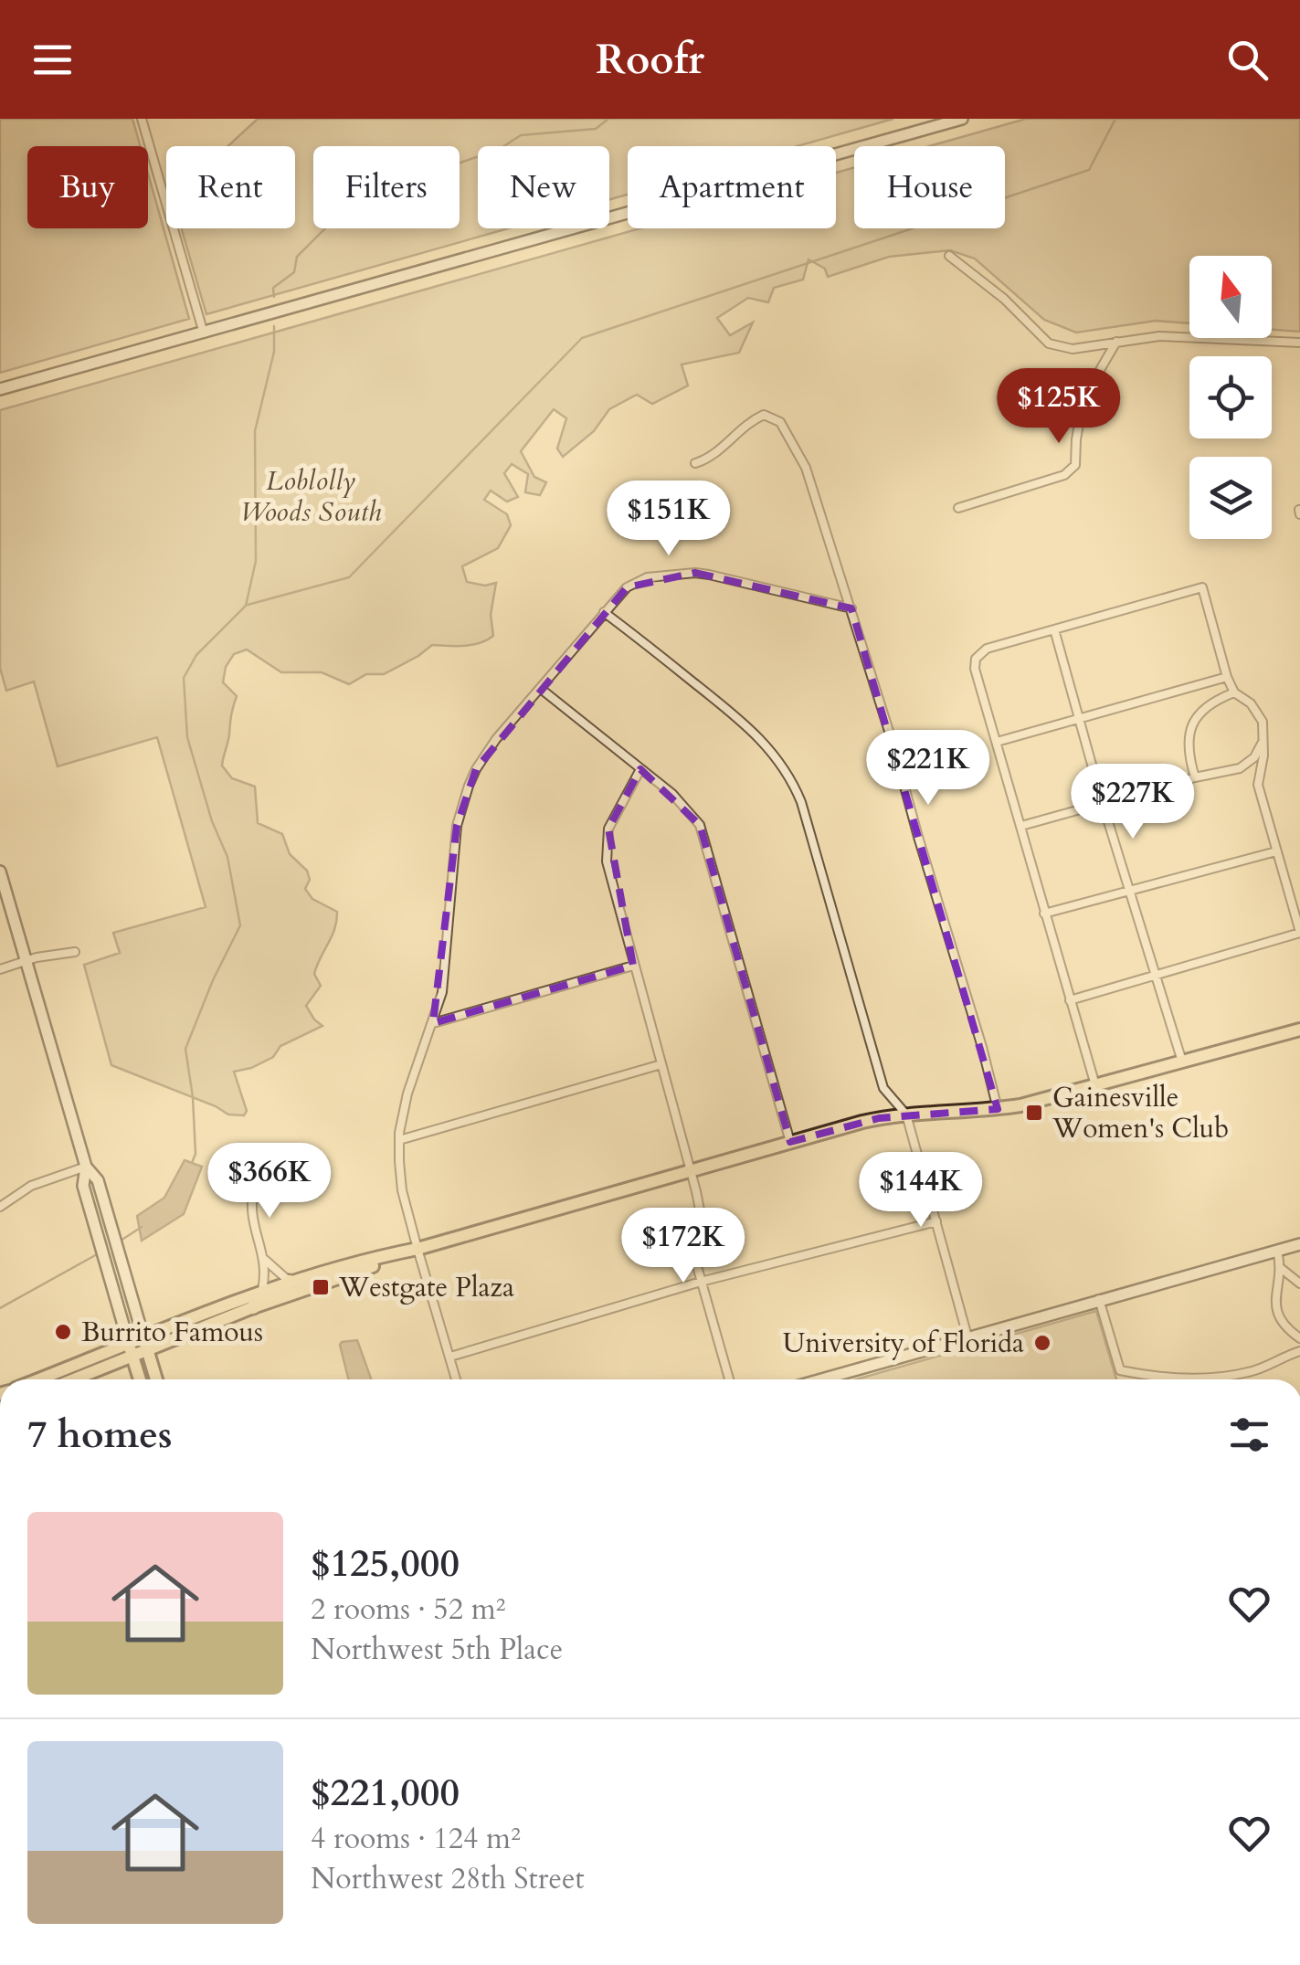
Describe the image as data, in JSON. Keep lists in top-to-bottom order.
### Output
{
  "parks": ["Loblolly Woods South"],
  "places": {
    "transit": ["Gainesville Women's Club", "Westgate Plaza"],
    "other": ["Burrito Famous", "University of Florida"]
  },
  "north": "top",
  "page": {
    "header": "Roofr",
    "chip": [
      "Buy",
      "Rent",
      "Filters",
      "New",
      "Apartment",
      "House"
    ],
    "price": [
      "$125K",
      "$151K",
      "$221K",
      "$227K",
      "$366K",
      "$144K",
      "$172K"
    ],
    "heading": "7 homes",
    "list": [
      {
        "name": "$125,000",
        "note": "2 rooms · 52 m² · Northwest 5th Place"
      },
      {
        "name": "$221,000",
        "note": "4 rooms · 124 m² · Northwest 28th Street"
      }
    ]
  }
}
